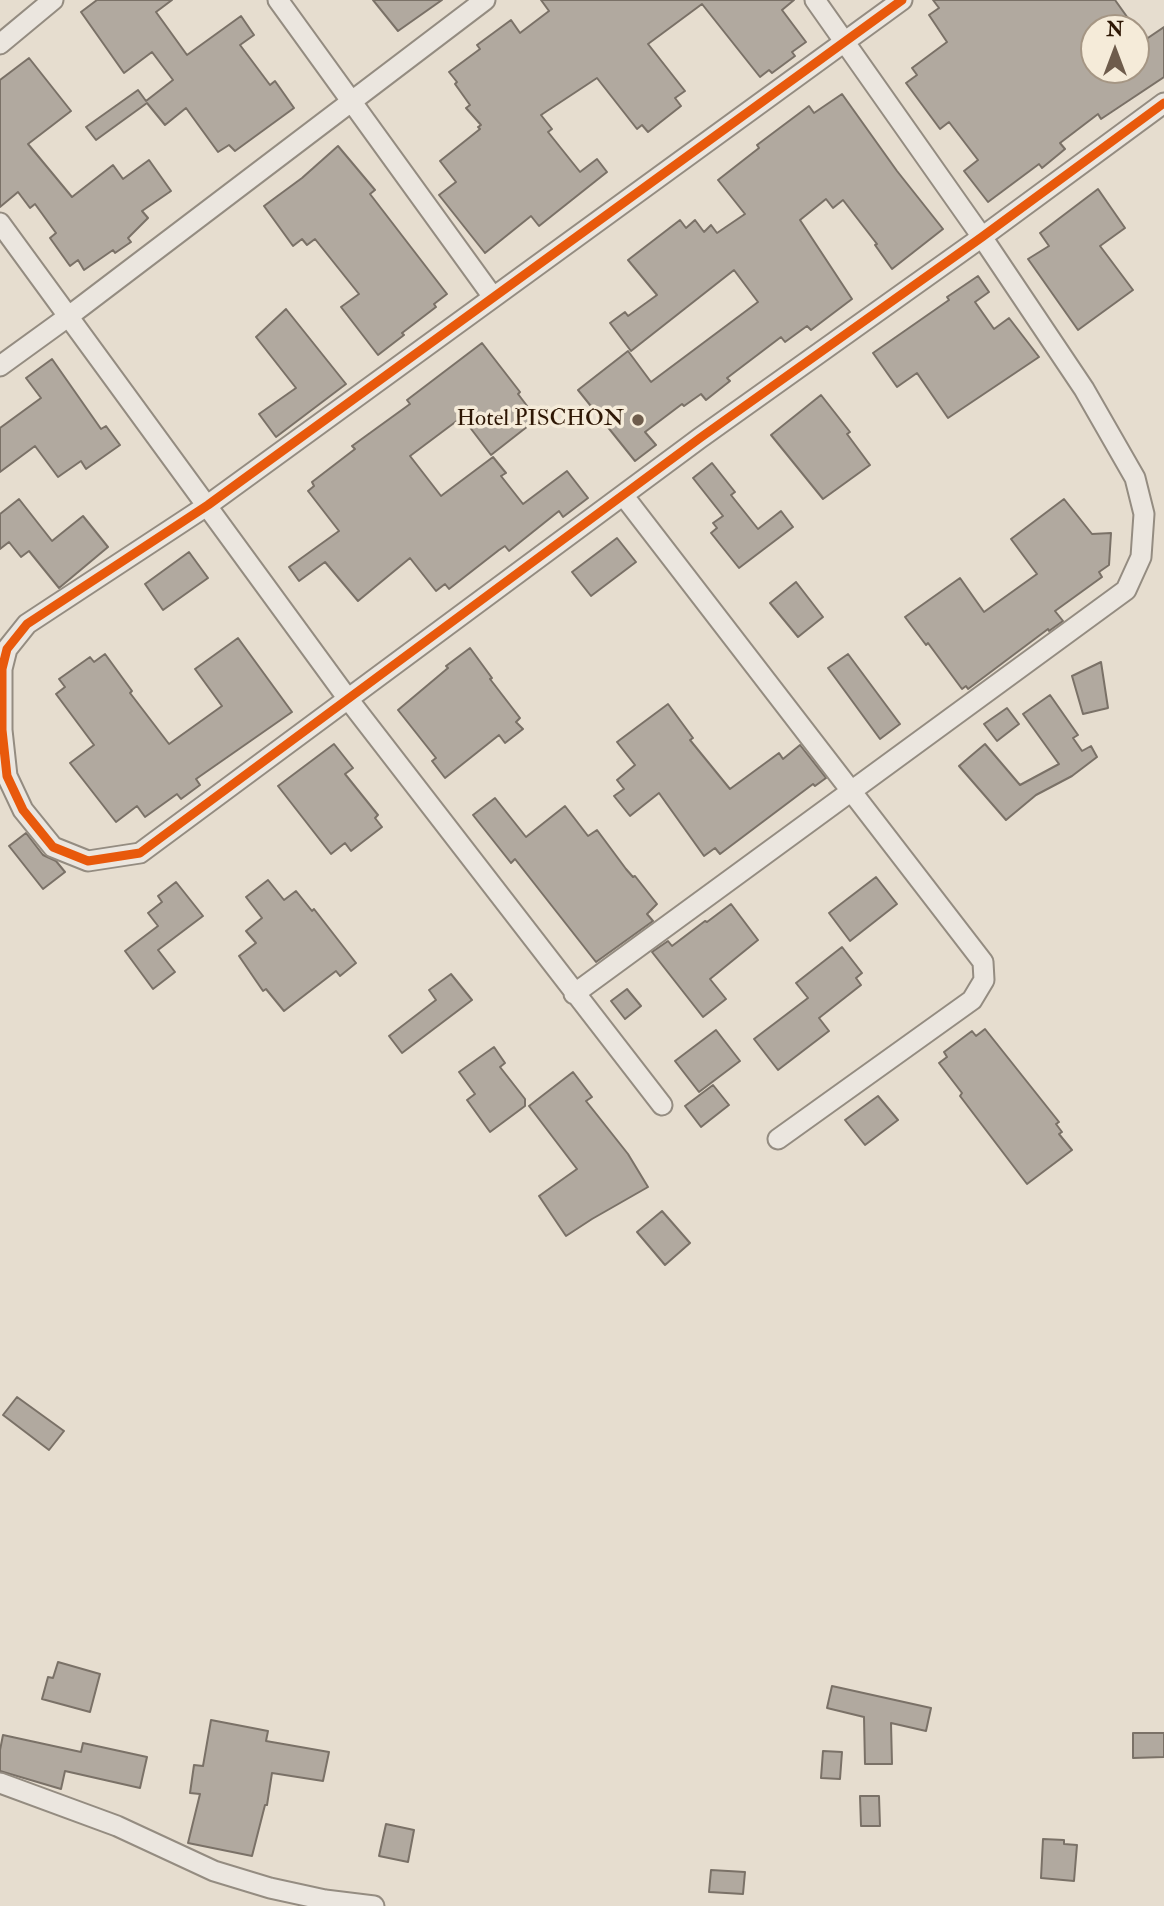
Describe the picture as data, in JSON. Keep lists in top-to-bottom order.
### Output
{
  "places": ["Hotel PISCHON"],
  "north": "top"
}
